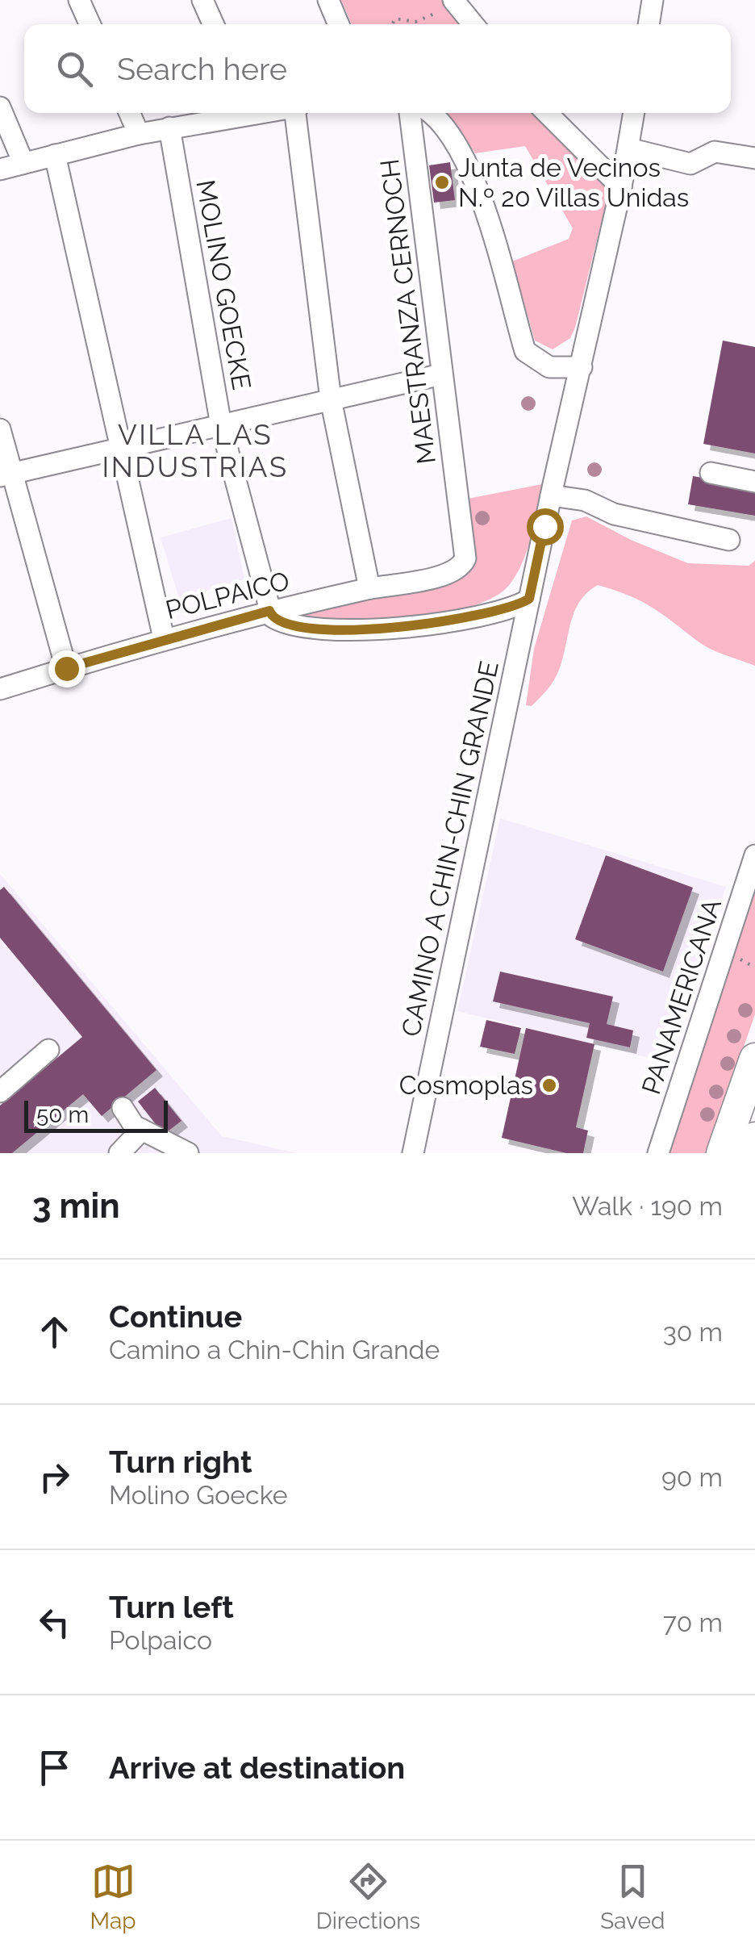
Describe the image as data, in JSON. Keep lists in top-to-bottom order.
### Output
{
  "streets": {
    "street": [
      "MOLINO GOECKE",
      "MAESTRANZA CERNOCH",
      "POLPAICO",
      "CAMINO A CHIN-CHIN GRANDE",
      "PANAMERICANA"
    ]
  },
  "crossings": [
    ["MOLINO GOECKE", "POLPAICO"],
    ["MAESTRANZA CERNOCH", "POLPAICO"]
  ],
  "districts": ["VILLA LAS INDUSTRIAS"],
  "places": ["Junta de Vecinos N.º 20 Villas Unidas", "Cosmoplas"],
  "scale_bar": "50 m",
  "page": {
    "search": "Search here",
    "scale": "50 m",
    "heading": ["3 min", "Walk · 190 m"],
    "list": [
      ["Continue", "Camino a Chin-Chin Grande", "30 m"],
      ["Turn right", "Molino Goecke", "90 m"],
      ["Turn left", "Polpaico", "70 m"],
      "Arrive at destination"
    ],
    "nav": ["Map", "Directions", "Saved"]
  }
}
